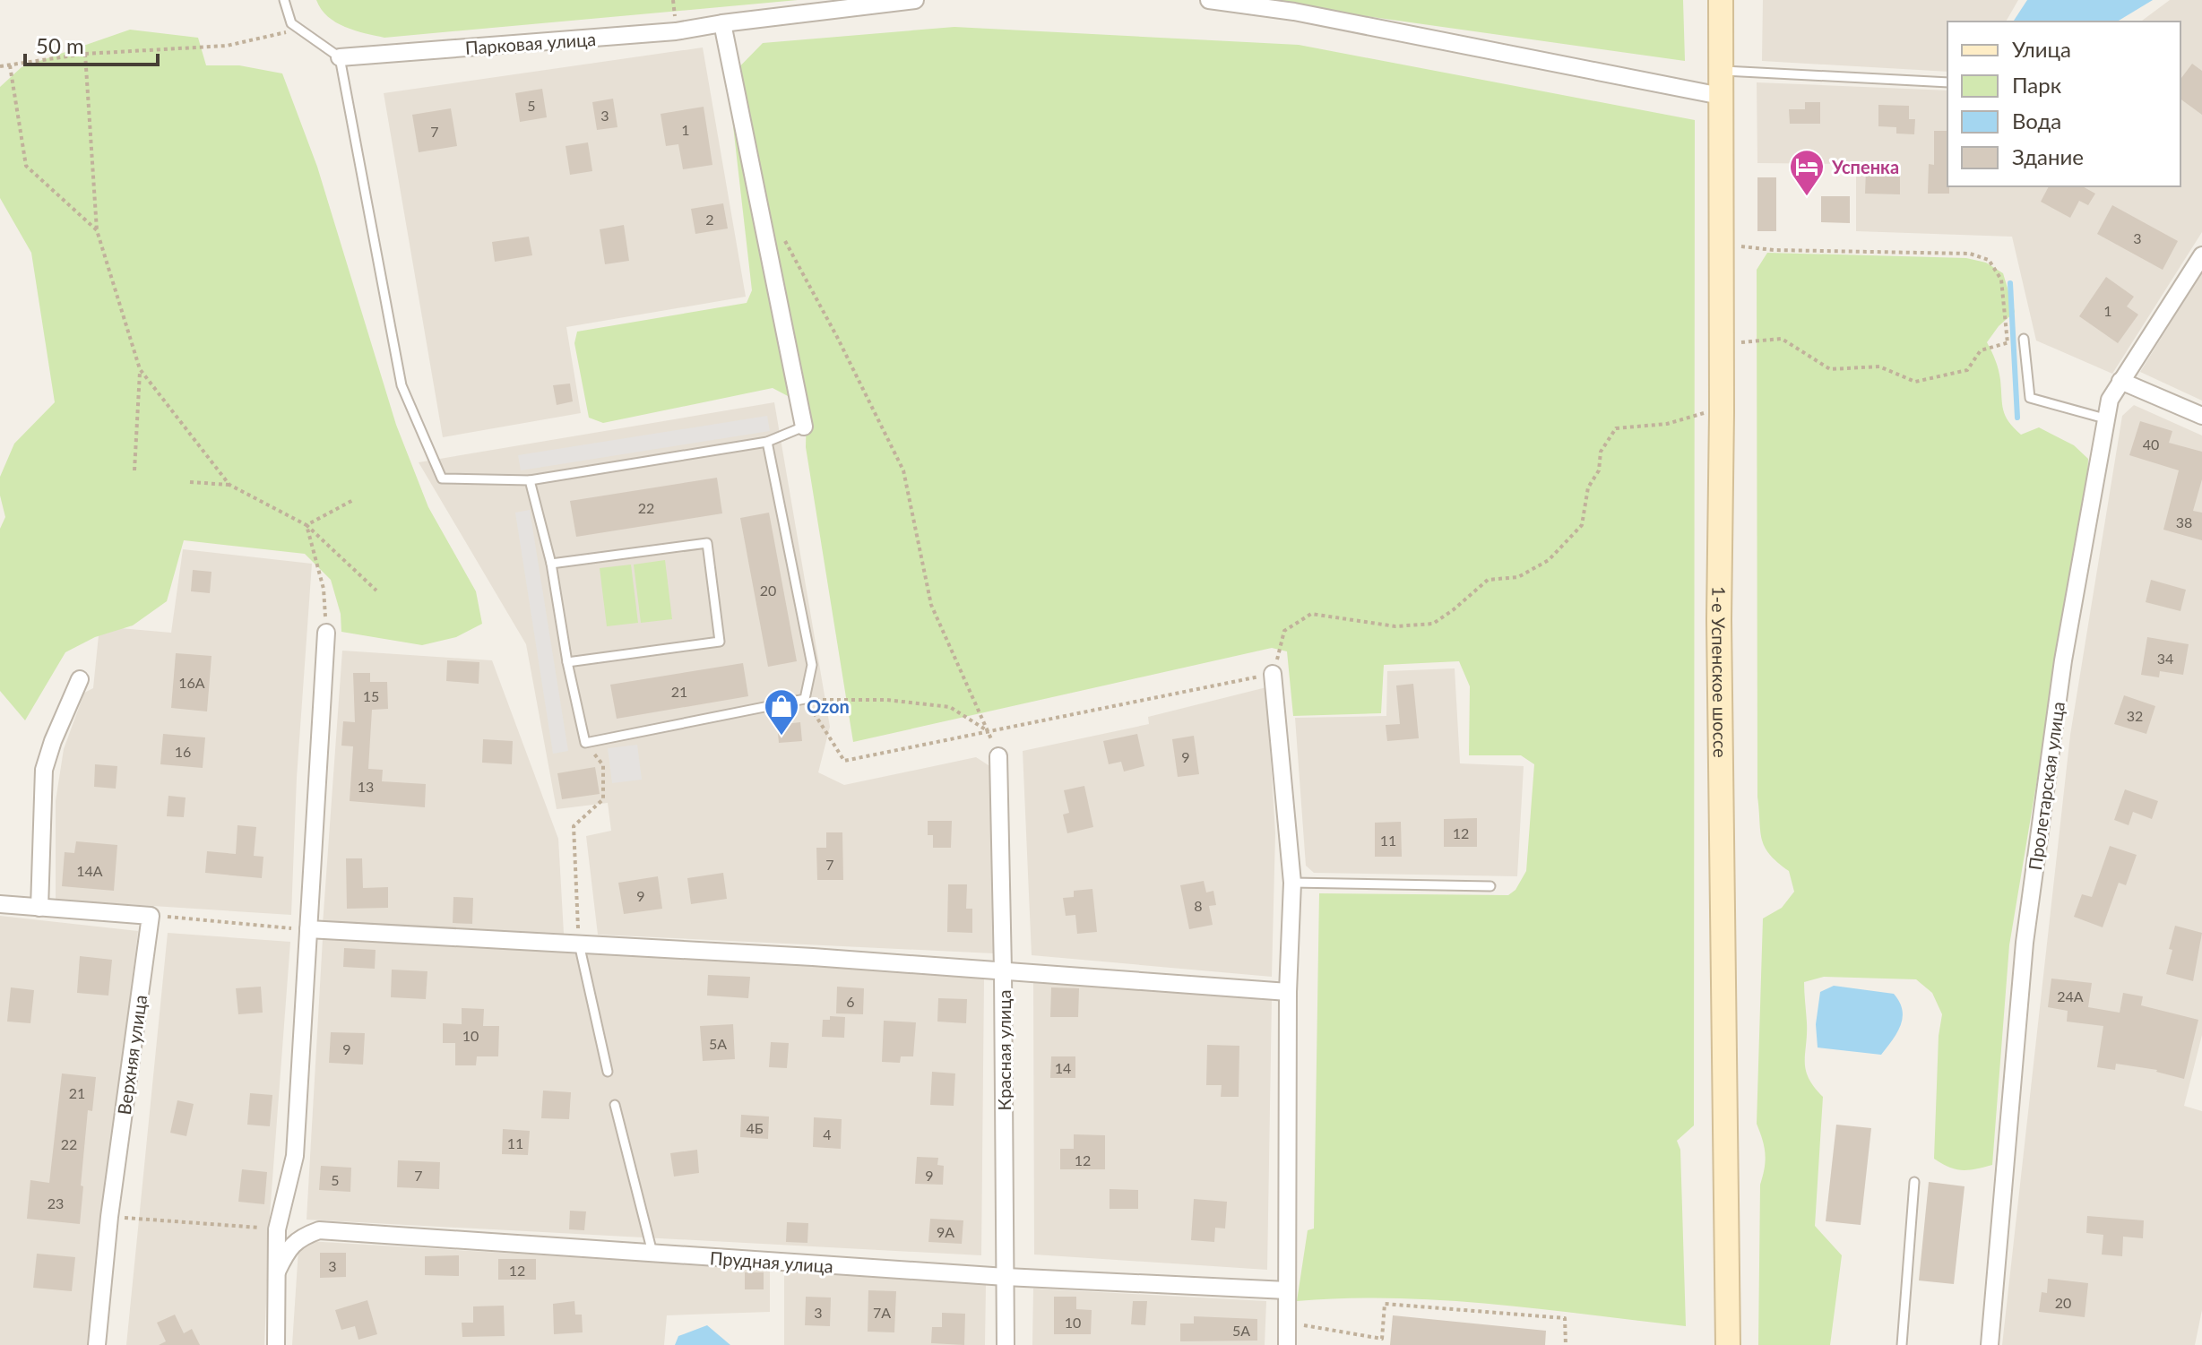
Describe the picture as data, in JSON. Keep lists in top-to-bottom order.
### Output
{
  "streets": {
    "main road": ["1-е Успенское шоссе"],
    "street": [
      "Парковая улица",
      "Пролетарская улица",
      "Красная улица",
      "Верхняя улица",
      "Прудная улица"
    ]
  },
  "crossings": [
    ["Красная улица", "Прудная улица"]
  ],
  "places": {
    "hotel": ["Успенка"],
    "shop": ["Ozon"]
  },
  "house_numbers": [
    "5",
    "3",
    "1",
    "7",
    "2",
    "3",
    "1",
    "40",
    "22",
    "38",
    "20",
    "34",
    "16А",
    "21",
    "15",
    "32",
    "16",
    "9",
    "13",
    "12",
    "11",
    "7",
    "14А",
    "9",
    "8",
    "24А",
    "6",
    "10",
    "5А",
    "9",
    "14",
    "21",
    "4Б",
    "4",
    "11",
    "22",
    "12",
    "7",
    "9",
    "5",
    "23",
    "9А",
    "3",
    "12",
    "20",
    "3",
    "7А",
    "10",
    "5А"
  ],
  "legend": [
    "Улица",
    "Парк",
    "Вода",
    "Здание"
  ],
  "scale_bar": "50 m"
}
